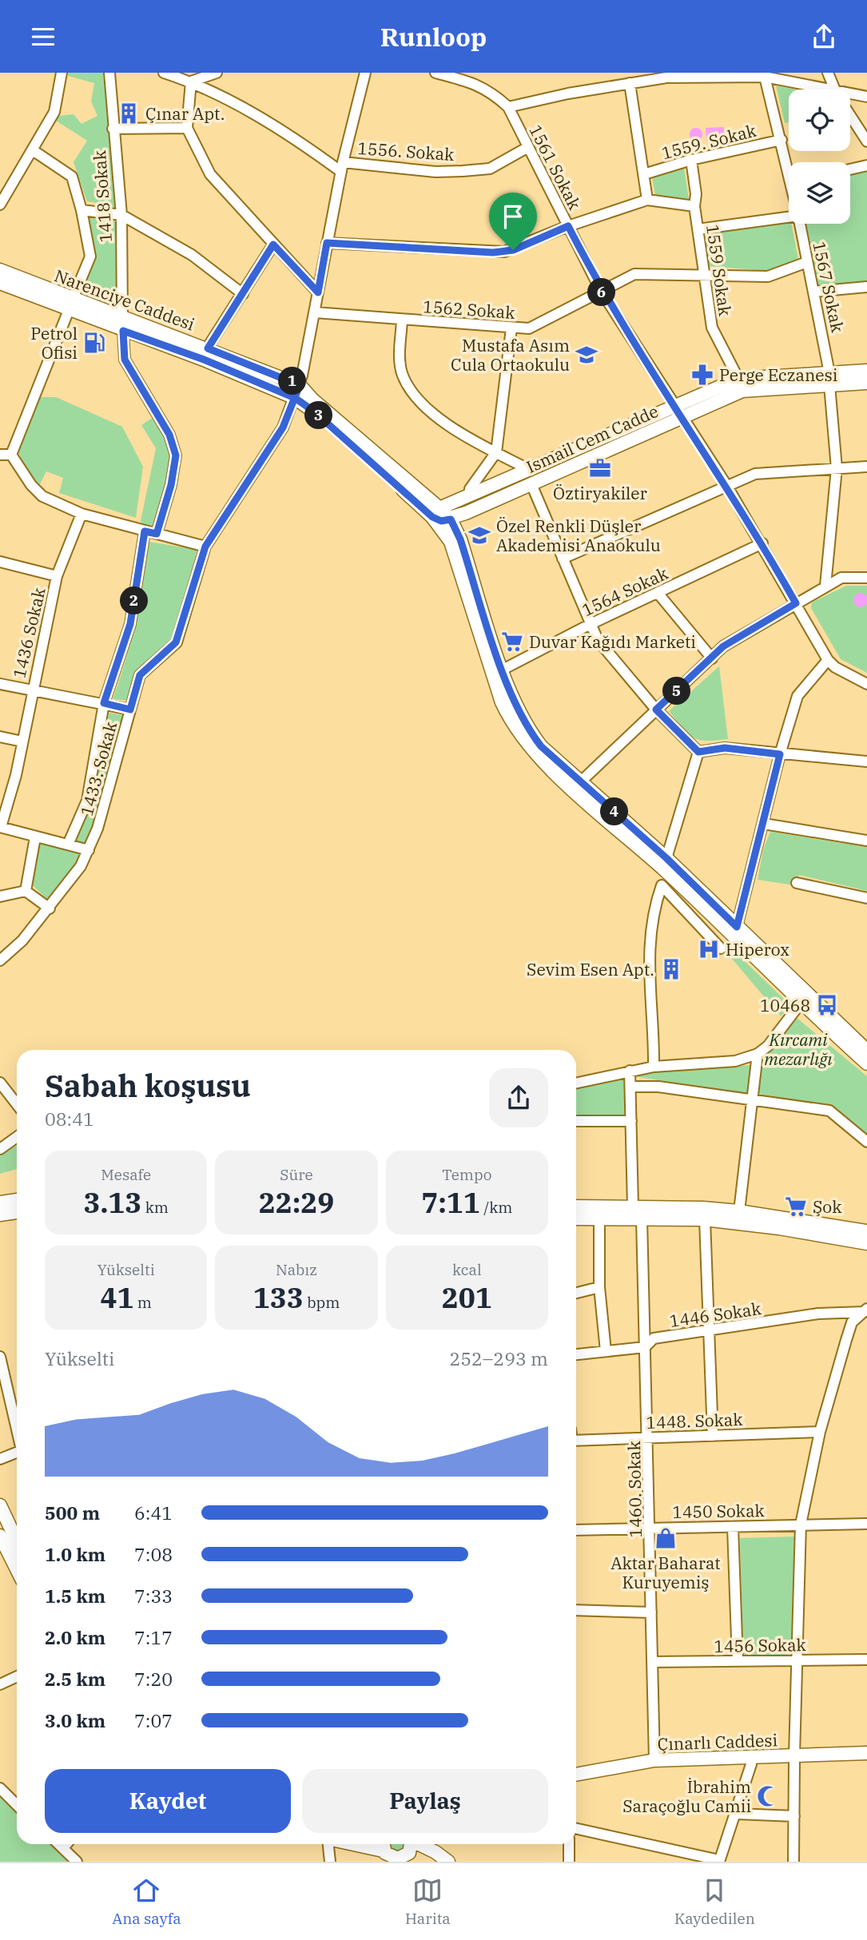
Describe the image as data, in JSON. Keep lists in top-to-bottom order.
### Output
{
  "streets": {
    "main road": ["Narenciye Caddesi", "Ismail Cem Cadde", "Çınarlı Caddesi"],
    "street": [
      "1559. Sokak",
      "1556. Sokak",
      "1561 Sokak",
      "1418 Sokak",
      "1559 Sokak",
      "1567 Sokak",
      "1562 Sokak",
      "1564 Sokak",
      "1436 Sokak",
      "1433. Sokak",
      "1446 Sokak",
      "1448. Sokak",
      "1460. Sokak",
      "1450 Sokak",
      "1456 Sokak"
    ]
  },
  "crossings": [
    ["1559. Sokak", "1559 Sokak"],
    ["1559. Sokak", "1567 Sokak"],
    ["1556. Sokak", "1561 Sokak"],
    ["1556. Sokak", "1433. Sokak"],
    ["1561 Sokak", "1562 Sokak"],
    ["1561 Sokak", "Ismail Cem Cadde"],
    ["1561 Sokak", "1564 Sokak"],
    ["1418 Sokak", "Narenciye Caddesi"],
    ["1559 Sokak", "1562 Sokak"],
    ["1559 Sokak", "Ismail Cem Cadde"],
    ["1567 Sokak", "1562 Sokak"],
    ["1567 Sokak", "Ismail Cem Cadde"],
    ["Narenciye Caddesi", "Ismail Cem Cadde"],
    ["Narenciye Caddesi", "1433. Sokak"],
    ["1562 Sokak", "1433. Sokak"],
    ["1446 Sokak", "1460. Sokak"],
    ["1448. Sokak", "1460. Sokak"],
    ["1460. Sokak", "1450 Sokak"],
    ["1460. Sokak", "1456 Sokak"],
    ["1460. Sokak", "Çınarlı Caddesi"]
  ],
  "parks": ["Kırcami mezarlığı"],
  "places": {
    "building": ["Çınar Apt.", "Sevim Esen Apt."],
    "fuel station": ["Petrol Ofisi"],
    "school or university": ["Mustafa Asım Cula Ortaokulu", "Özel Renkli Düşler Akademisi Anaokulu"],
    "pharmacy": ["Perge Eczanesi"],
    "office": ["Öztiryakiler"],
    "supermarket": ["Duvar Kağıdı Marketi", "Şok"],
    "hospital": ["Hiperox"],
    "bus stop": ["10468"],
    "shop": ["Aktar Baharat Kuruyemiş"],
    "mosque": ["İbrahim Saraçoğlu Camii"]
  },
  "page": {
    "header": "Runloop",
    "pins": [
      "6",
      "1",
      "3",
      "2",
      "5",
      "4"
    ],
    "heading": ["Sabah koşusu", "08:41"],
    "stats": [
      ["Mesafe", "3.13 km"],
      ["Süre", "22:29"],
      ["Tempo", "7:11 /km"],
      ["Yükselti", "41 m"],
      ["Nabız", "133 bpm"],
      ["kcal", "201"]
    ],
    "chart": ["Yükselti", "252–293 m"],
    "list": [
      {
        "name": "500 m",
        "note": "6:41"
      },
      {
        "name": "1.0 km",
        "note": "7:08"
      },
      {
        "name": "1.5 km",
        "note": "7:33"
      },
      {
        "name": "2.0 km",
        "note": "7:17"
      },
      {
        "name": "2.5 km",
        "note": "7:20"
      },
      {
        "name": "3.0 km",
        "note": "7:07"
      }
    ],
    "buttons": ["Kaydet", "Paylaş"],
    "tabs": ["Ana sayfa", "Harita", "Kaydedilen"]
  }
}
